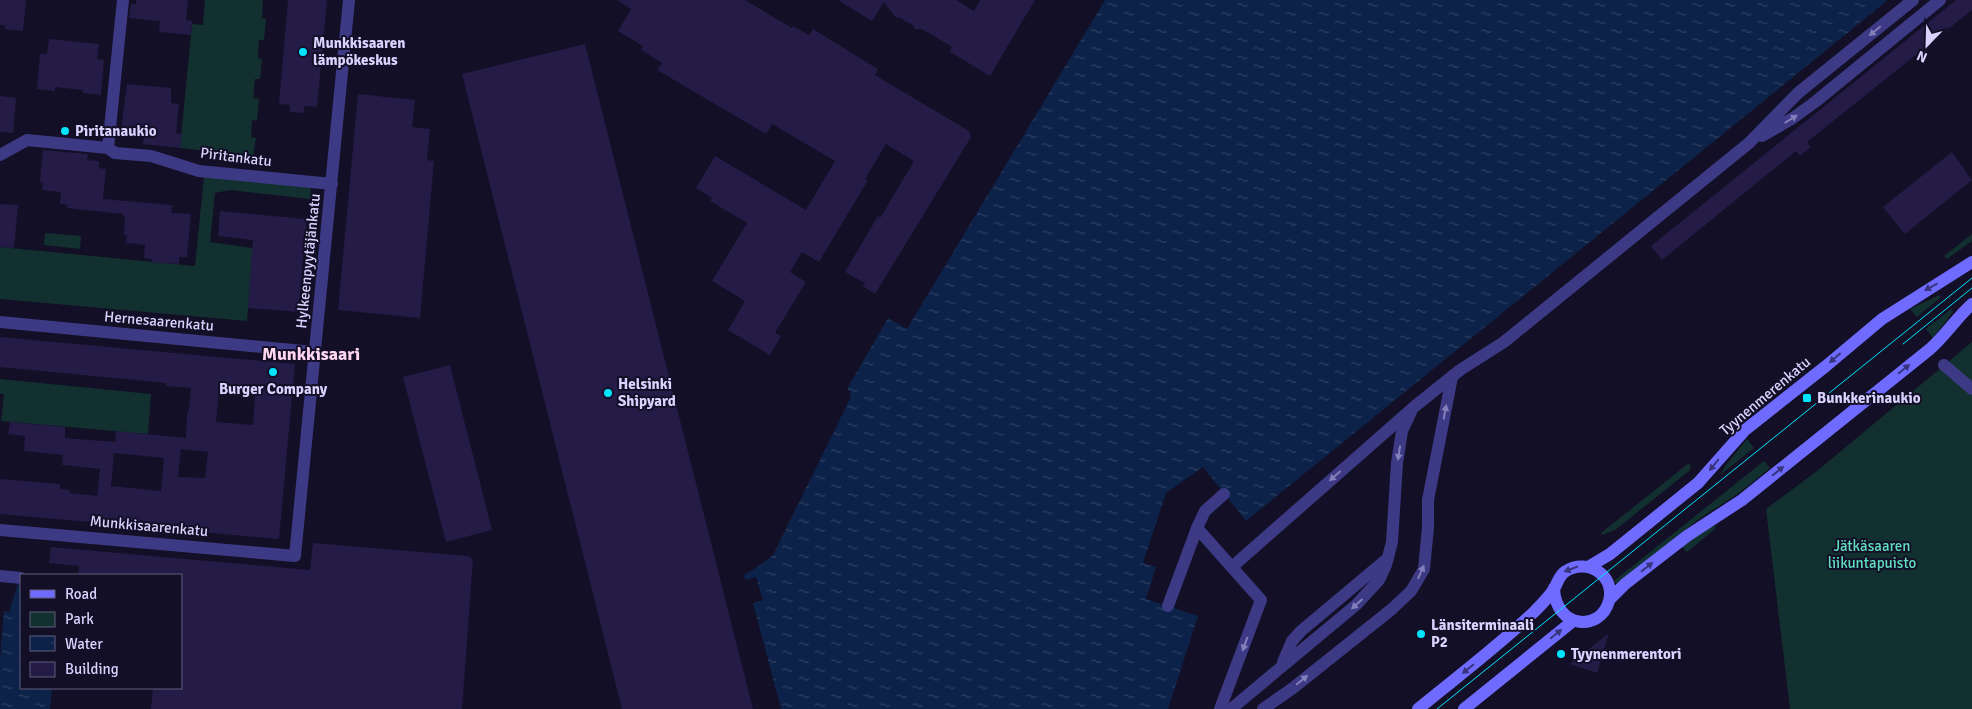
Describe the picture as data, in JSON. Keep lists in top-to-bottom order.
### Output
{
  "streets": {
    "main road": ["Tyynenmerenkatu"],
    "street": [
      "Piritankatu",
      "Hylkeenpyytäjänkatu",
      "Hernesaarenkatu",
      "Munkkisaarenkatu"
    ]
  },
  "crossings": [
    ["Piritankatu", "Hylkeenpyytäjänkatu"],
    ["Hylkeenpyytäjänkatu", "Hernesaarenkatu"],
    ["Hylkeenpyytäjänkatu", "Munkkisaarenkatu"]
  ],
  "districts": ["Munkkisaari"],
  "parks": ["Jätkäsaaren liikuntapuisto"],
  "places": {
    "other": [
      "Munkkisaaren lämpökeskus",
      "Piritanaukio",
      "Burger Company",
      "Helsinki Shipyard",
      "Länsiterminaali P2",
      "Tyynenmerentori"
    ],
    "transit": ["Bunkkerinaukio"]
  },
  "legend": [
    "Road",
    "Park",
    "Water",
    "Building"
  ],
  "north": "bottom left"
}
